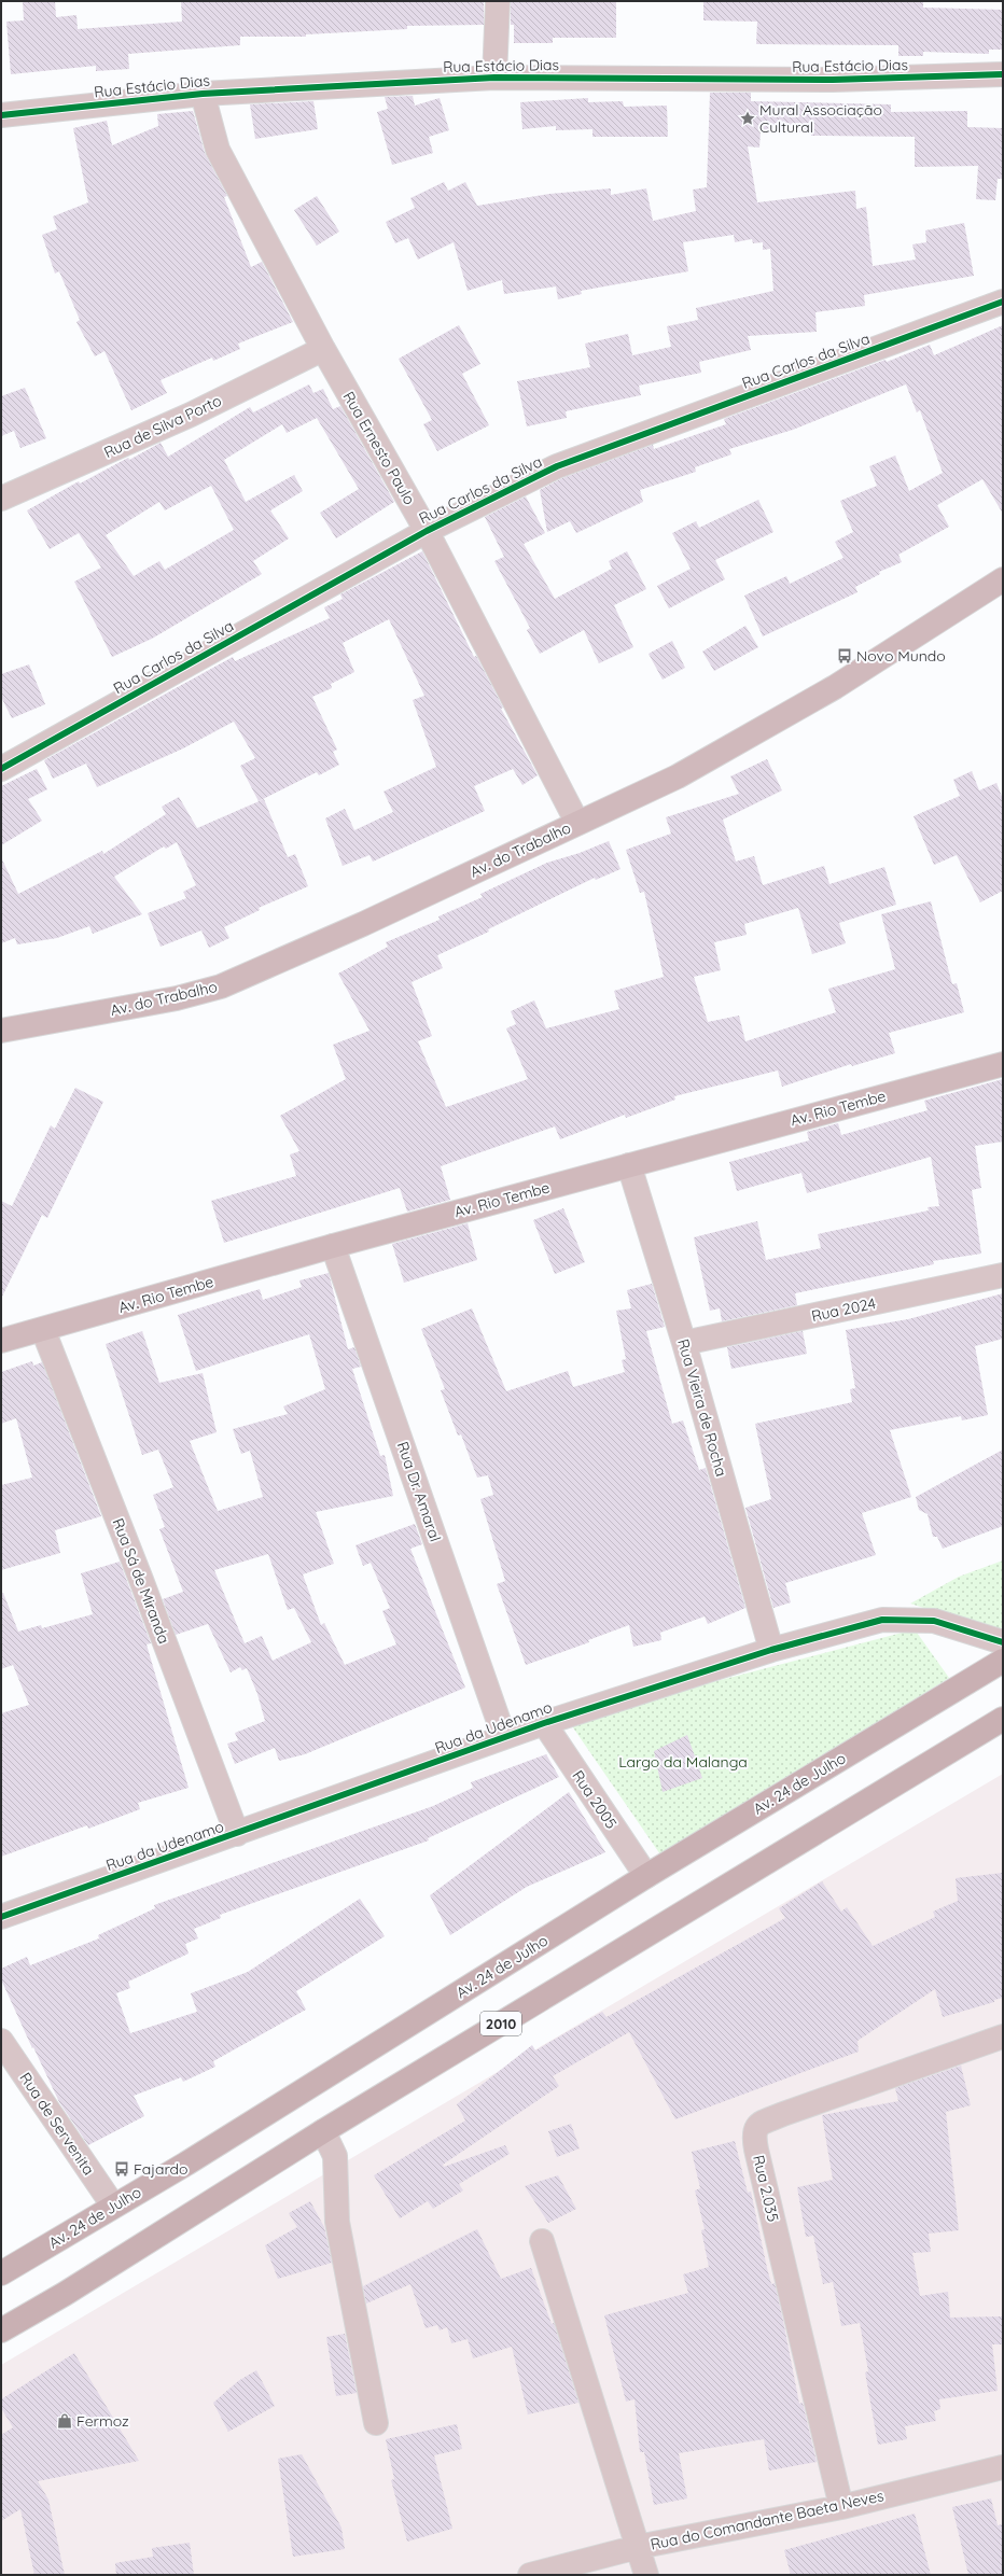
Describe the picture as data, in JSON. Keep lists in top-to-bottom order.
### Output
{
  "streets": {
    "main road": [
      "Av. do Trabalho",
      "Av. Rio Tembe",
      "Av. 24 de Julho",
      "2010"
    ],
    "street": [
      "Rua Estácio Dias",
      "Rua Carlos da Silva",
      "Rua de Silva Porto",
      "Rua Ernesto Paulo",
      "Rua 2024",
      "Rua Vieira de Rocha",
      "Rua Dr. Amaral",
      "Rua Sá de Miranda",
      "Rua da Udenamo",
      "Rua 2005",
      "Rua de Servenita",
      "Rua 2.035",
      "Rua do Comandante Baeta Neves"
    ]
  },
  "crossings": [
    ["Rua Estácio Dias", "Rua Ernesto Paulo"],
    ["Rua Carlos da Silva", "Rua Ernesto Paulo"],
    ["Rua de Silva Porto", "Rua Ernesto Paulo"],
    ["Rua Ernesto Paulo", "Av. do Trabalho"],
    ["Av. Rio Tembe", "Rua Vieira de Rocha"],
    ["Av. Rio Tembe", "Rua Dr. Amaral"],
    ["Av. Rio Tembe", "Rua Sá de Miranda"],
    ["Rua 2024", "Rua Vieira de Rocha"],
    ["Rua Vieira de Rocha", "Rua da Udenamo"],
    ["Rua Dr. Amaral", "Rua da Udenamo"],
    ["Rua Sá de Miranda", "Rua da Udenamo"],
    ["Rua da Udenamo", "Rua 2005"],
    ["Av. 24 de Julho", "Rua 2005"],
    ["Av. 24 de Julho", "Rua de Servenita"],
    ["Rua 2.035", "Rua do Comandante Baeta Neves"]
  ],
  "parks": ["Largo da Malanga"],
  "places": {
    "place": ["Mural Associação Cultural"],
    "bus stop": ["Novo Mundo", "Fajardo"],
    "shop": ["Fermoz"]
  }
}
